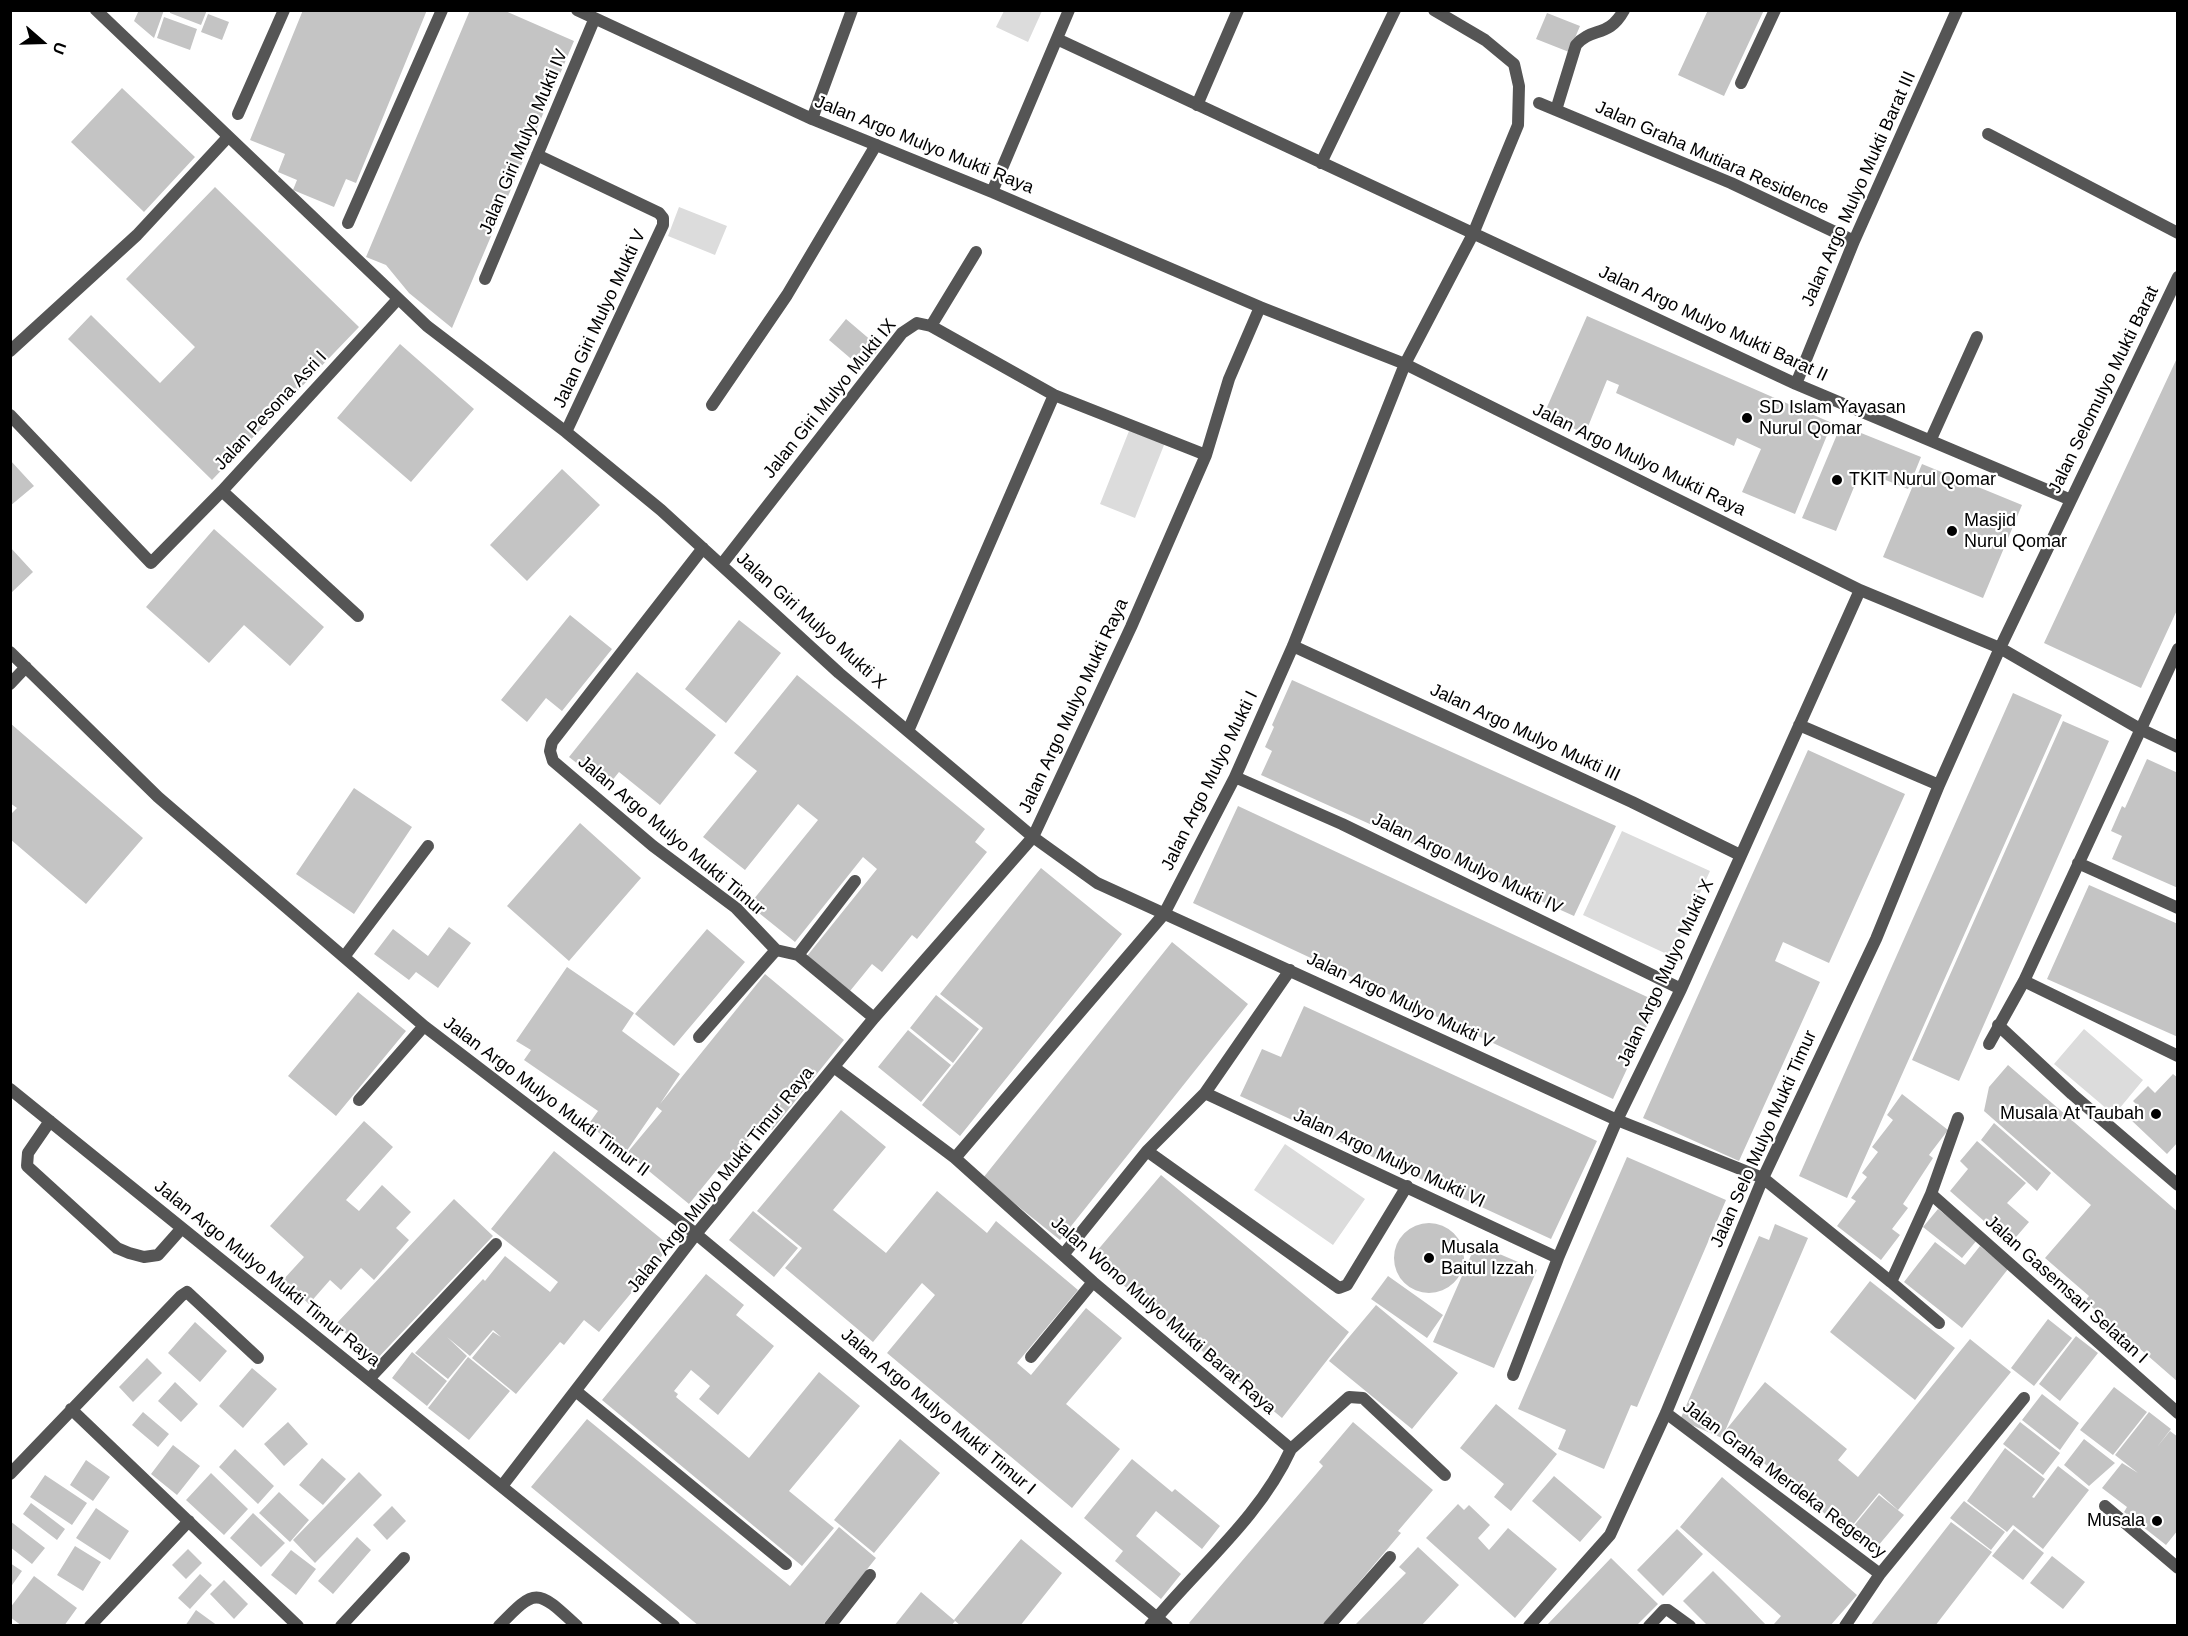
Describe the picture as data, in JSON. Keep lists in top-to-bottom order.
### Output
{
  "streets": {
    "street": [
      "Jalan Giri Mulyo Mukti IV",
      "Jalan Argo Mulyo Mukti Raya",
      "Jalan Graha Mutiara Residence",
      "Jalan Argo Mulyo Mukti Barat III",
      "Jalan Giri Mulyo Mukti V",
      "Jalan Argo Mulyo Mukti Barat II",
      "Jalan Selomulyo Mukti Barat",
      "Jalan Giri Mulyo Mukti IX",
      "Jalan Pesona Asri I",
      "Jalan Giri Mulyo Mukti X",
      "Jalan Argo Mulyo Mukti III",
      "Jalan Argo Mulyo Mukti I",
      "Jalan Argo Mulyo Mukti Timur",
      "Jalan Argo Mulyo Mukti IV",
      "Jalan Argo Mulyo Mukti X",
      "Jalan Argo Mulyo Mukti V",
      "Jalan Argo Mulyo Mukti Timur II",
      "Jalan Selo Mulyo Mukti Timur",
      "Jalan Argo Mulyo Mukti VI",
      "Jalan Argo Mulyo Mukti Timur Raya",
      "Jalan Gasemsari Selatan I",
      "Jalan Wono Mulyo Mukti Barat Raya",
      "Jalan Argo Mulyo Mukti Timur I",
      "Jalan Graha Merdeka Regency"
    ]
  },
  "crossings": [
    ["Jalan Giri Mulyo Mukti IV", "Jalan Argo Mulyo Mukti Raya"],
    ["Jalan Giri Mulyo Mukti IV", "Jalan Giri Mulyo Mukti V"],
    ["Jalan Argo Mulyo Mukti Raya", "Jalan Selomulyo Mukti Barat"],
    ["Jalan Argo Mulyo Mukti Raya", "Jalan Giri Mulyo Mukti X"],
    ["Jalan Argo Mulyo Mukti Raya", "Jalan Argo Mulyo Mukti I"],
    ["Jalan Argo Mulyo Mukti Raya", "Jalan Argo Mulyo Mukti X"],
    ["Jalan Argo Mulyo Mukti Raya", "Jalan Argo Mulyo Mukti V"],
    ["Jalan Argo Mulyo Mukti Raya", "Jalan Selo Mulyo Mukti Timur"],
    ["Jalan Argo Mulyo Mukti Raya", "Jalan Argo Mulyo Mukti Timur Raya"],
    ["Jalan Argo Mulyo Mukti Raya", "Jalan Wono Mulyo Mukti Barat Raya"],
    ["Jalan Graha Mutiara Residence", "Jalan Argo Mulyo Mukti Barat III"],
    ["Jalan Argo Mulyo Mukti Barat III", "Jalan Argo Mulyo Mukti Barat II"],
    ["Jalan Giri Mulyo Mukti V", "Jalan Giri Mulyo Mukti X"],
    ["Jalan Argo Mulyo Mukti Barat II", "Jalan Selomulyo Mukti Barat"],
    ["Jalan Argo Mulyo Mukti Barat II", "Jalan Argo Mulyo Mukti I"],
    ["Jalan Selomulyo Mukti Barat", "Jalan Selo Mulyo Mukti Timur"],
    ["Jalan Giri Mulyo Mukti IX", "Jalan Giri Mulyo Mukti X"],
    ["Jalan Giri Mulyo Mukti X", "Jalan Argo Mulyo Mukti Timur"],
    ["Jalan Giri Mulyo Mukti X", "Jalan Argo Mulyo Mukti V"],
    ["Jalan Argo Mulyo Mukti III", "Jalan Argo Mulyo Mukti I"],
    ["Jalan Argo Mulyo Mukti III", "Jalan Argo Mulyo Mukti X"],
    ["Jalan Argo Mulyo Mukti I", "Jalan Argo Mulyo Mukti IV"],
    ["Jalan Argo Mulyo Mukti I", "Jalan Argo Mulyo Mukti V"],
    ["Jalan Argo Mulyo Mukti I", "Jalan Wono Mulyo Mukti Barat Raya"],
    ["Jalan Argo Mulyo Mukti IV", "Jalan Argo Mulyo Mukti X"],
    ["Jalan Argo Mulyo Mukti X", "Jalan Argo Mulyo Mukti V"],
    ["Jalan Argo Mulyo Mukti X", "Jalan Argo Mulyo Mukti VI"],
    ["Jalan Argo Mulyo Mukti V", "Jalan Selo Mulyo Mukti Timur"],
    ["Jalan Argo Mulyo Mukti Timur II", "Jalan Argo Mulyo Mukti Timur Raya"],
    ["Jalan Argo Mulyo Mukti Timur II", "Jalan Argo Mulyo Mukti Timur I"],
    ["Jalan Selo Mulyo Mukti Timur", "Jalan Graha Merdeka Regency"],
    ["Jalan Argo Mulyo Mukti Timur Raya", "Jalan Wono Mulyo Mukti Barat Raya"],
    ["Jalan Argo Mulyo Mukti Timur Raya", "Jalan Argo Mulyo Mukti Timur I"]
  ],
  "places": [
    "SD Islam Yayasan Nurul Qomar",
    "TKIT Nurul Qomar",
    "Masjid Nurul Qomar",
    "Musala At Taubah",
    "Musala Baitul Izzah",
    "Musala"
  ],
  "north": "right"
}
